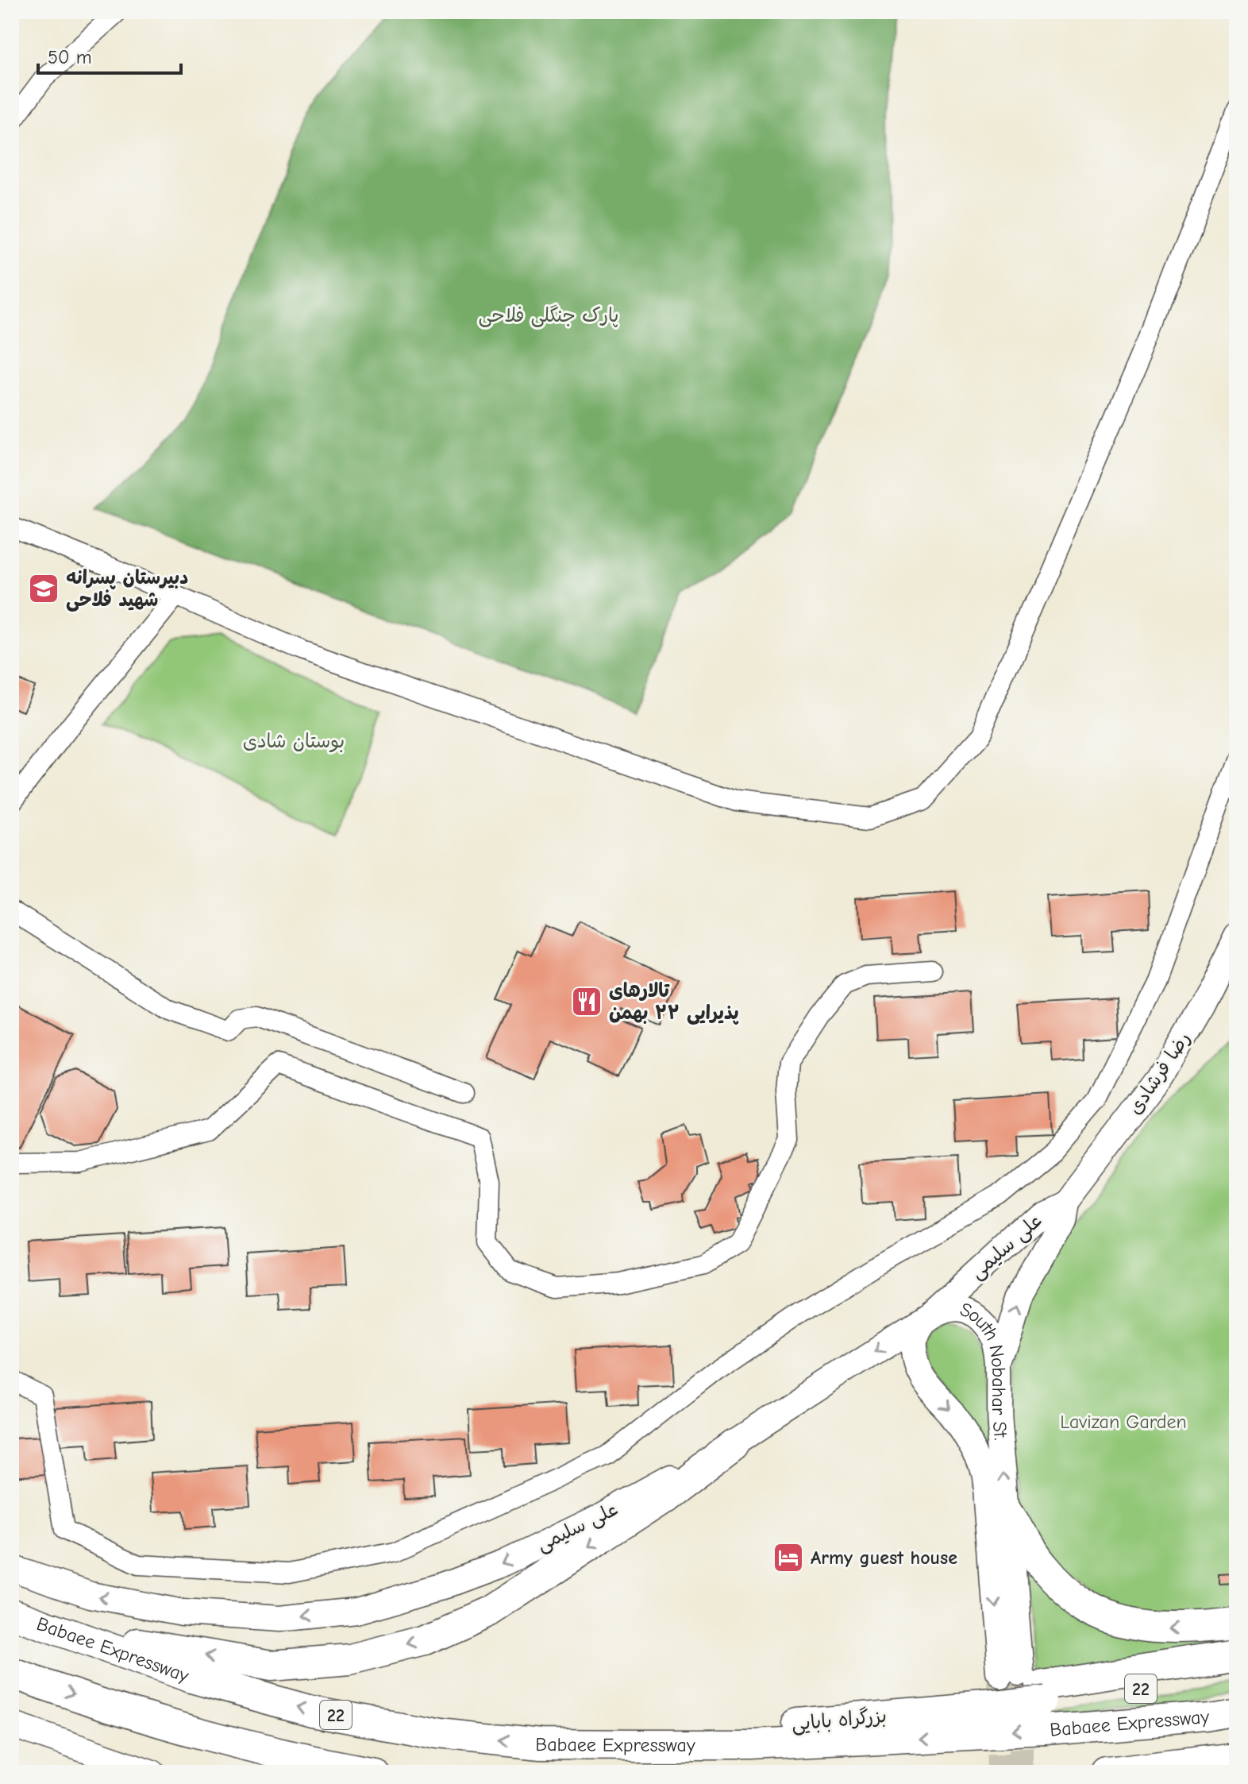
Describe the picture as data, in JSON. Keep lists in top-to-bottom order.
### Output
{
  "streets": {
    "highway": ["Babaee Expressway", "22", "بزرگراه بابایی"],
    "main road": ["رضا فرشادی", "علی سلیمی", "South Nobahar St."]
  },
  "crossings": [
    ["رضا فرشادی", "علی سلیمی"],
    ["علی سلیمی", "South Nobahar St."],
    ["South Nobahar St.", "Babaee Expressway"],
    ["South Nobahar St.", "22"],
    ["South Nobahar St.", "بزرگراه بابایی"],
    ["Babaee Expressway", "22"],
    ["Babaee Expressway", "بزرگراه بابایی"],
    ["22", "بزرگراه بابایی"]
  ],
  "one_way": ["علی سلیمی"],
  "parks": ["پارک جنگلی فلاحی", "بوستان شادی", "Lavizan Garden"],
  "places": {
    "school or university": ["دبیرستان پسرانه شهید فلاحی"],
    "restaurant": ["تالارهای پذیرایی ۲۲ بهمن"],
    "hotel": ["Army guest house"]
  },
  "scale_bar": "50 m"
}
